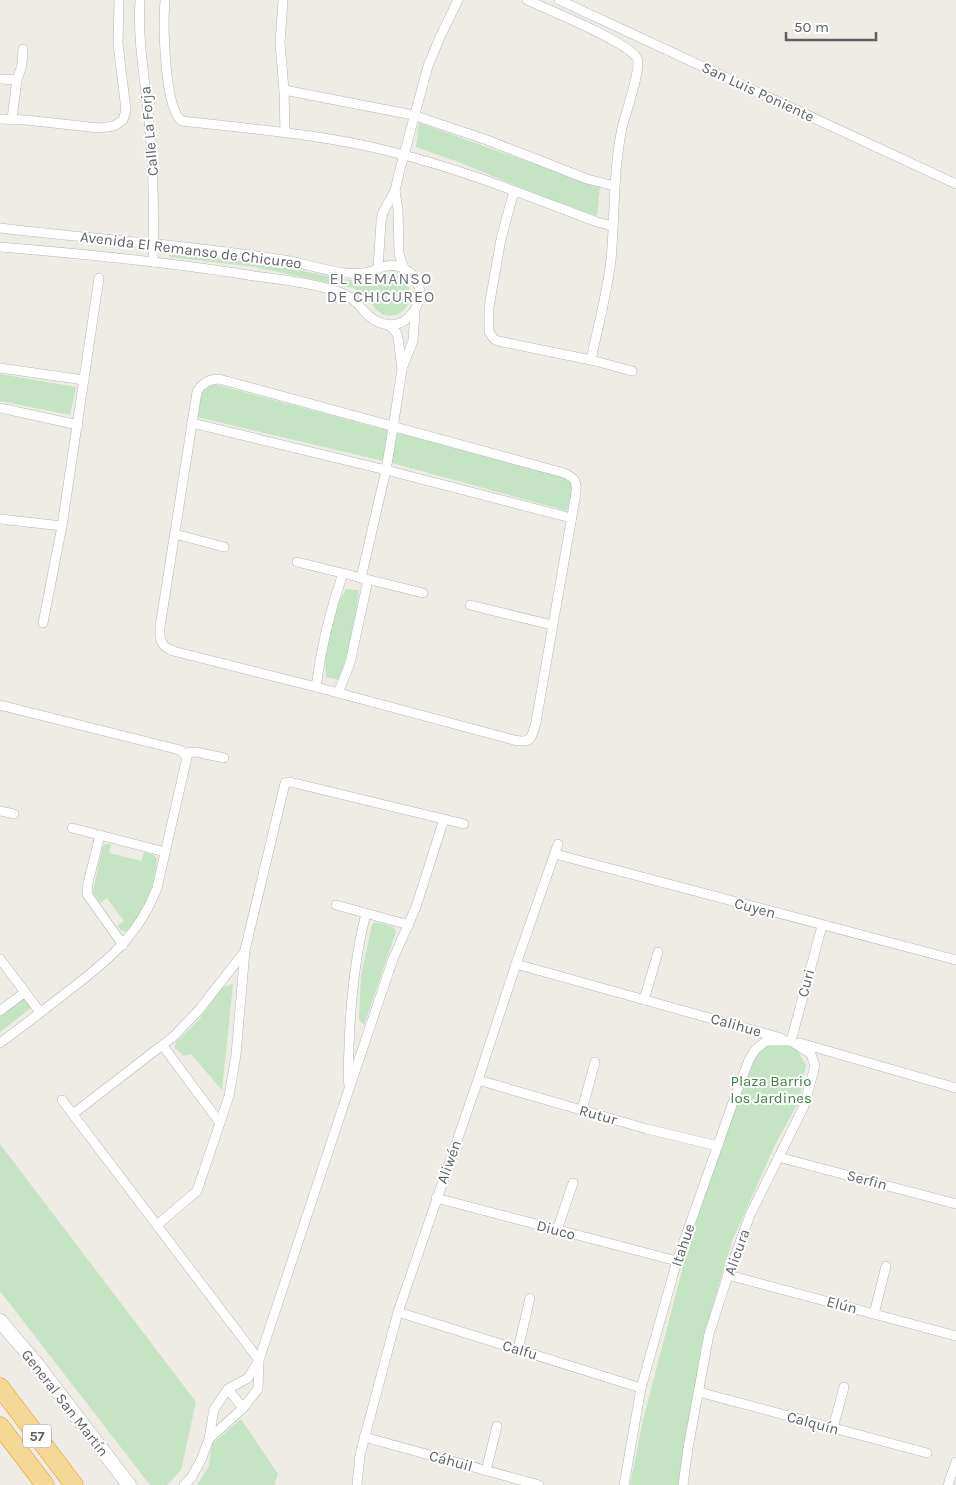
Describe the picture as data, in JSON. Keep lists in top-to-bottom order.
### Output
{
  "streets": {
    "highway": ["57"],
    "street": [
      "San Luis Poniente",
      "Calle La Forja",
      "Avenida El Remanso de Chicureo",
      "Cuyen",
      "Curi",
      "Calihue",
      "Rutur",
      "Aliwén",
      "Serfin",
      "Diuco",
      "Itahue",
      "Alicura",
      "Elún",
      "Calfu",
      "General San Martín",
      "Calquín",
      "Cáhuil"
    ]
  },
  "crossings": [
    ["Calle La Forja", "Avenida El Remanso de Chicureo"],
    ["Cuyen", "Curi"],
    ["Cuyen", "Aliwén"],
    ["Curi", "Calihue"],
    ["Curi", "Itahue"],
    ["Curi", "Alicura"],
    ["Calihue", "Aliwén"],
    ["Calihue", "Itahue"],
    ["Calihue", "Alicura"],
    ["Rutur", "Aliwén"],
    ["Rutur", "Itahue"],
    ["Aliwén", "Diuco"],
    ["Aliwén", "Calfu"],
    ["Aliwén", "Cáhuil"],
    ["Serfin", "Alicura"],
    ["Diuco", "Itahue"],
    ["Itahue", "Alicura"],
    ["Itahue", "Calfu"],
    ["Alicura", "Elún"],
    ["Alicura", "Calquín"]
  ],
  "districts": ["EL REMANSO DE CHICUREO"],
  "parks": ["Plaza Barrio los Jardines"],
  "scale_bar": "50 m"
}
